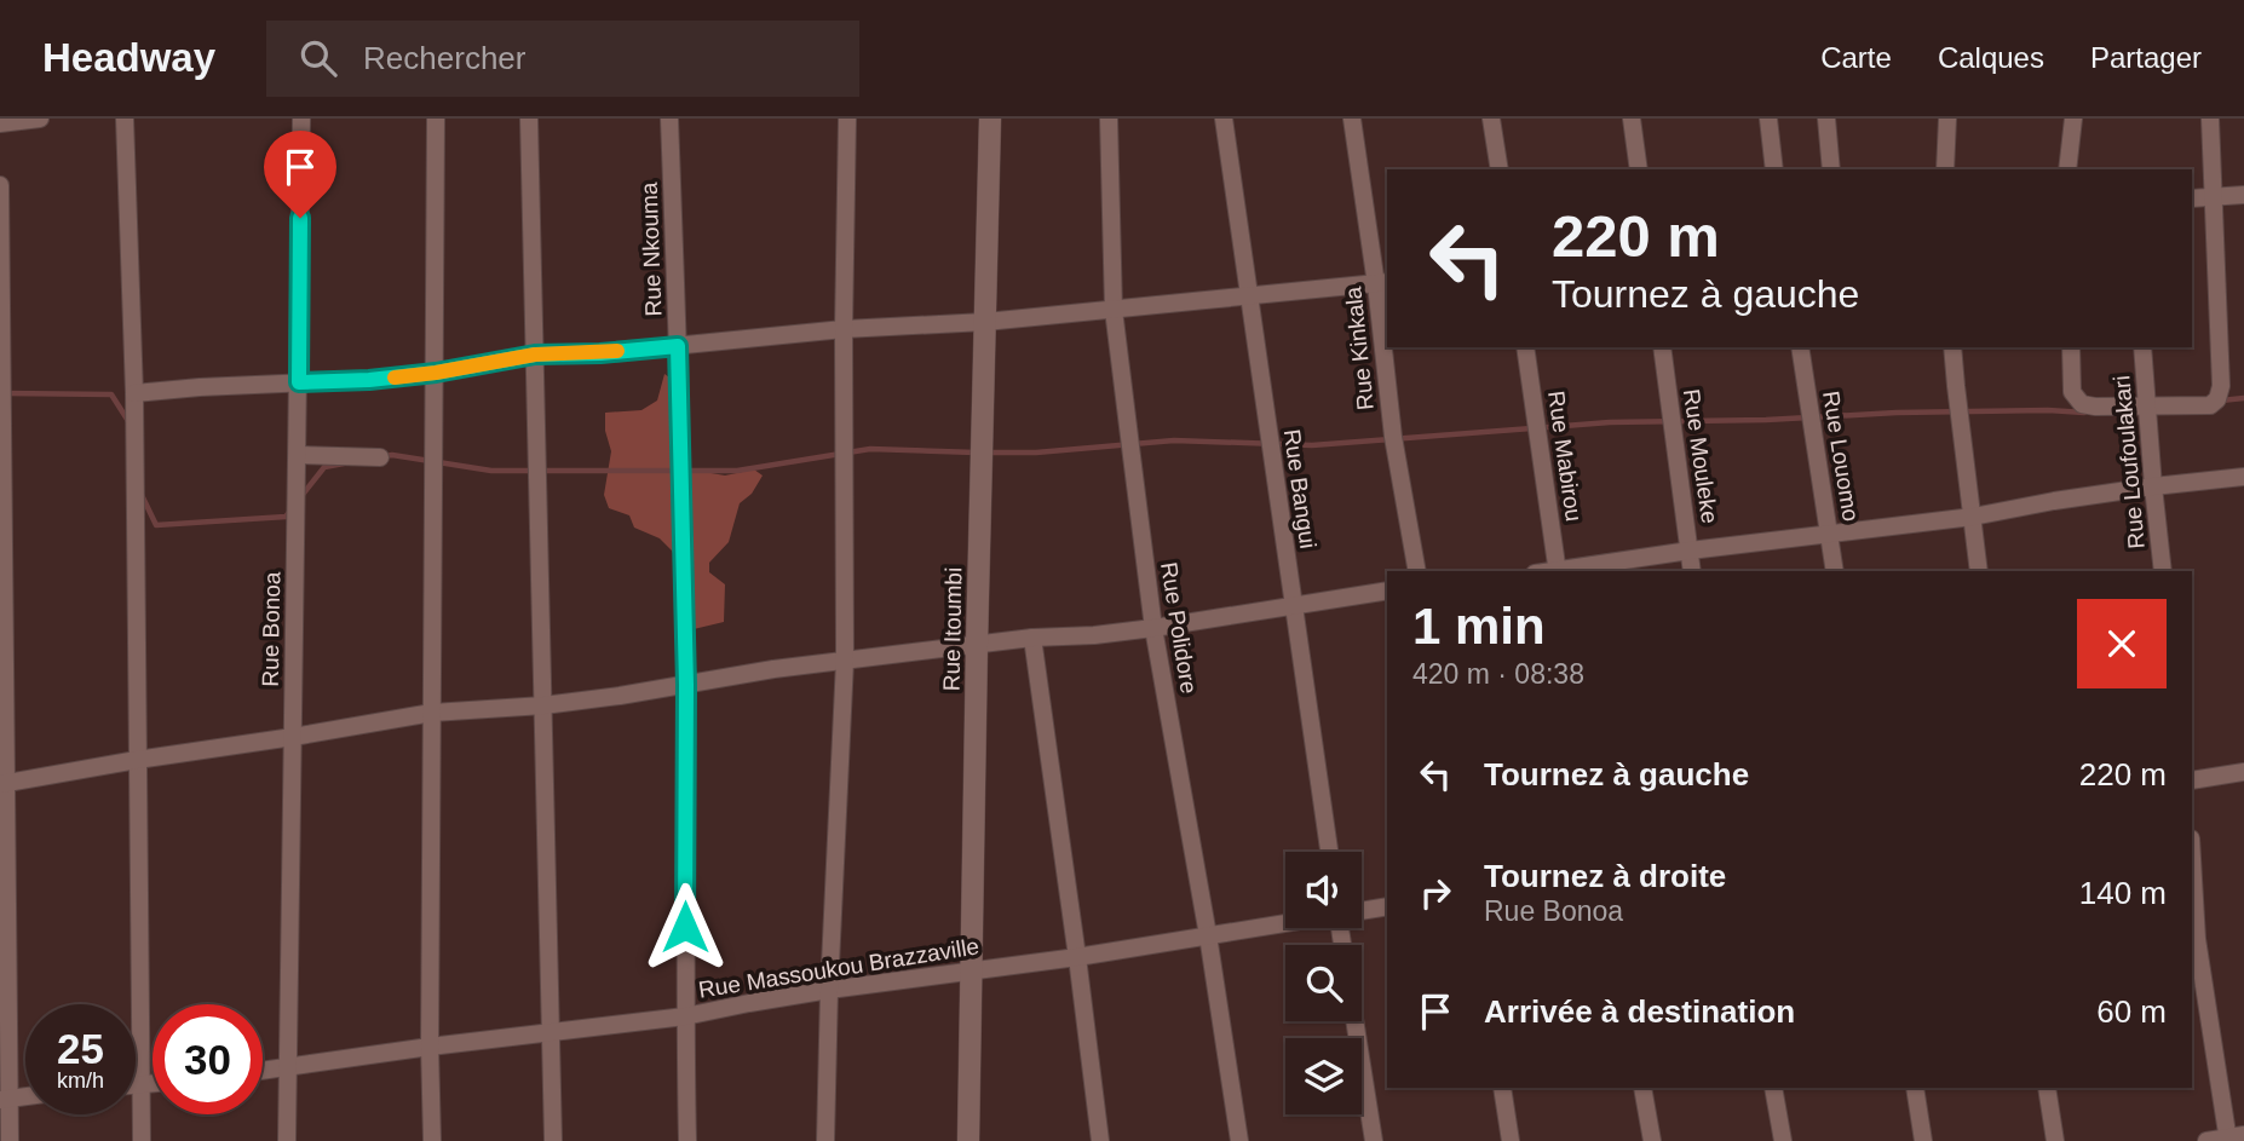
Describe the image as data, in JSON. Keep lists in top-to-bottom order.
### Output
{
  "streets": {
    "street": [
      "Rue Nkouma",
      "Rue Kinkala",
      "Rue Mabirou",
      "Rue Mouleke",
      "Rue Louomo",
      "Rue Loufoulakari",
      "Rue Bangui",
      "Rue Polidore",
      "Rue Bonoa",
      "Rue Itoumbi",
      "Rue Massoukou Brazzaville"
    ]
  },
  "crossings": [
    ["Rue Nkouma", "Rue Massoukou Brazzaville"],
    ["Rue Polidore", "Rue Massoukou Brazzaville"],
    ["Rue Bonoa", "Rue Massoukou Brazzaville"],
    ["Rue Itoumbi", "Rue Massoukou Brazzaville"]
  ],
  "page": {
    "header": "Headway",
    "search": "Rechercher",
    "nav": ["Carte", "Calques", "Partager"],
    "turn": ["220 m", "Tournez à gauche"],
    "heading": ["1 min", "420 m · 08:38"],
    "list": [
      {
        "name": "Tournez à gauche",
        "value": "220 m"
      },
      {
        "name": "Tournez à droite",
        "note": "Rue Bonoa",
        "value": "140 m"
      },
      {
        "name": "Arrivée à destination",
        "value": "60 m"
      }
    ],
    "speed": "25 km/h",
    "limit": "30"
  }
}
